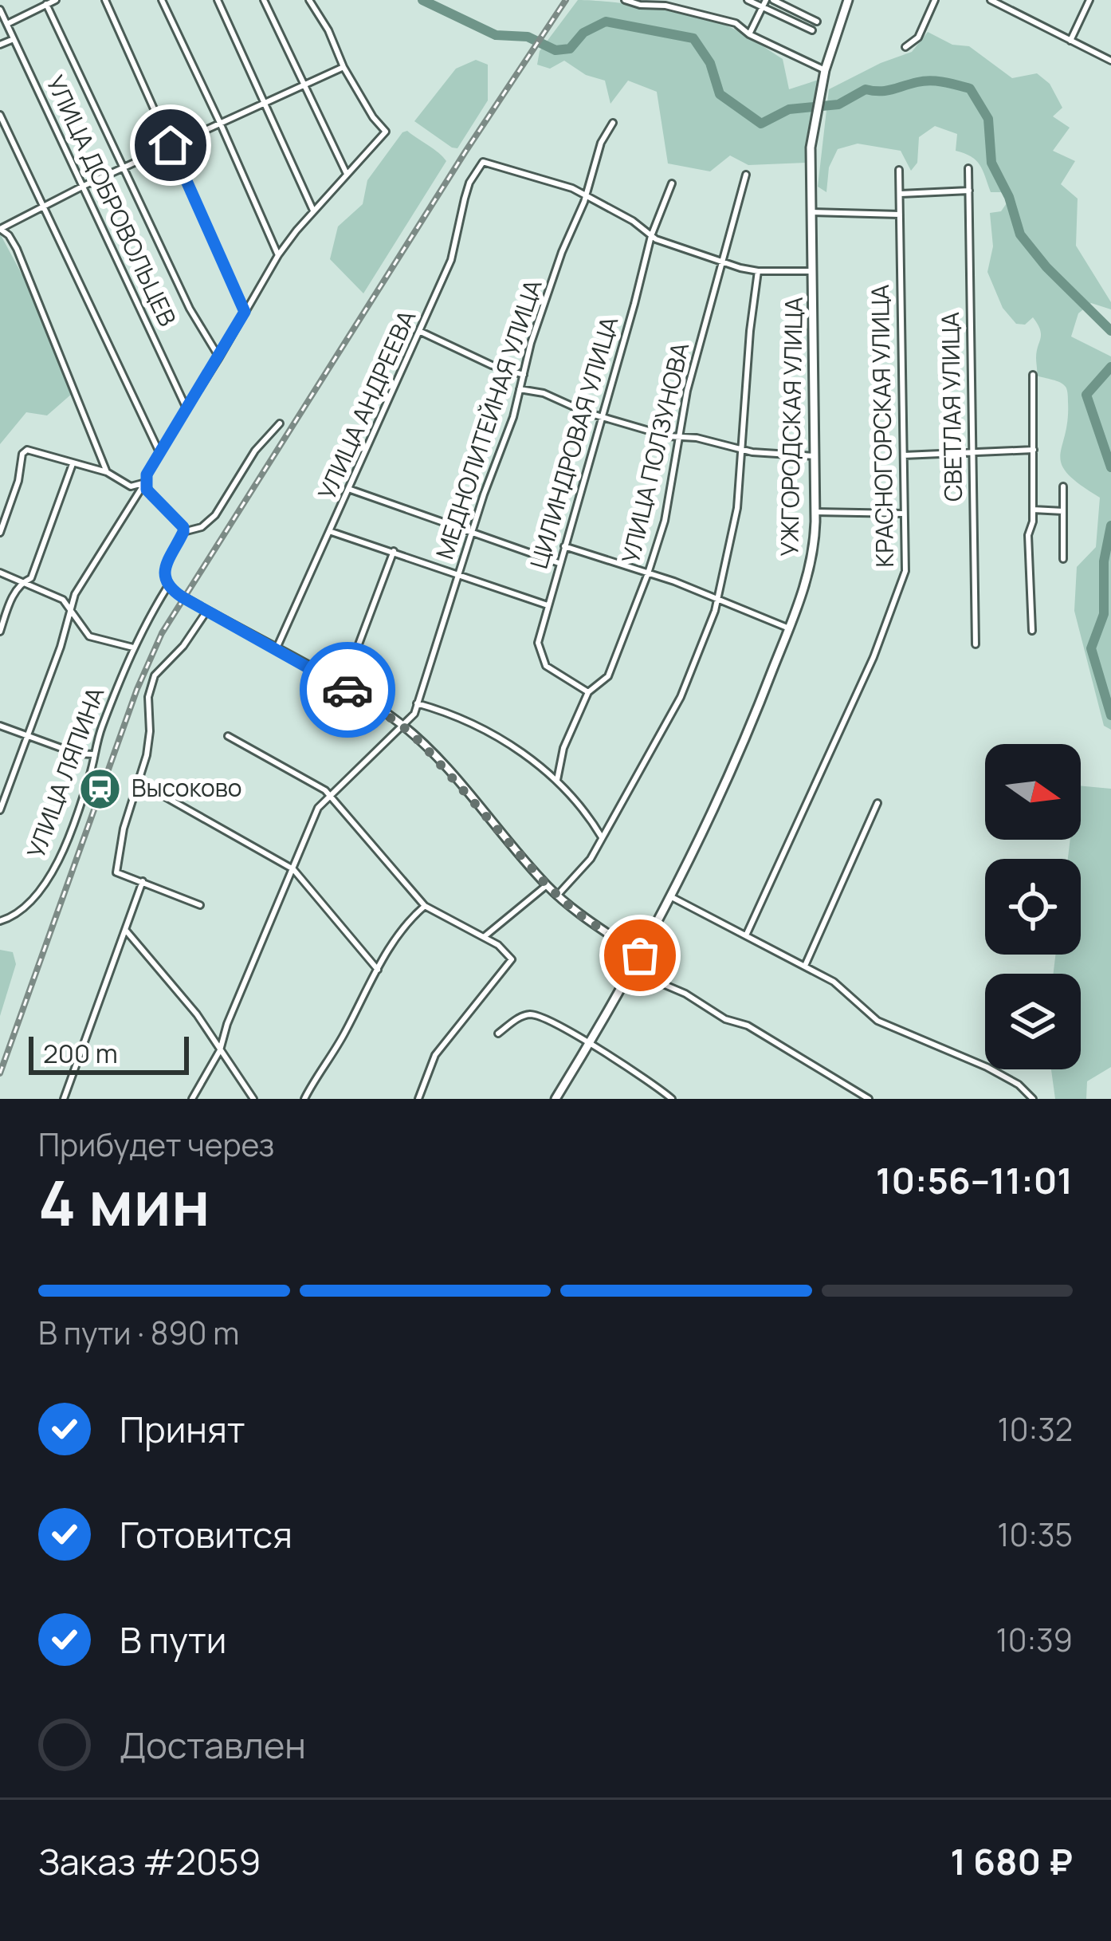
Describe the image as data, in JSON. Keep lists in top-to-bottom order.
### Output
{
  "streets": {
    "main road": ["УЖГОРОДСКАЯ УЛИЦА"],
    "street": [
      "УЛИЦА ДОБРОВОЛЬЦЕВ",
      "УЛИЦА АНДРЕЕВА",
      "СВЕТЛАЯ УЛИЦА",
      "МЕДНОЛИТЕЙНАЯ УЛИЦА",
      "КРАСНОГОРСКАЯ УЛИЦА",
      "ЦИЛИНДРОВАЯ УЛИЦА",
      "УЛИЦА ПОЛЗУНОВА",
      "УЛИЦА ЛЯПИНА"
    ]
  },
  "crossings": [
    ["УЛИЦА АНДРЕЕВА", "МЕДНОЛИТЕЙНАЯ УЛИЦА"],
    ["ЦИЛИНДРОВАЯ УЛИЦА", "УЛИЦА ПОЛЗУНОВА"]
  ],
  "places": {
    "station": ["Высоково"]
  },
  "scale_bar": "200 m",
  "north": "right",
  "page": {
    "scale": "200 m",
    "heading": ["4 мин", "Прибудет через", "10:56–11:01"],
    "panel": ["Заказ #2059", "1 680 ₽"],
    "bar": "В пути · 890 m",
    "list": [
      ["Принят", "10:32"],
      ["Готовится", "10:35"],
      ["В пути", "10:39"],
      "Доставлен"
    ]
  }
}
